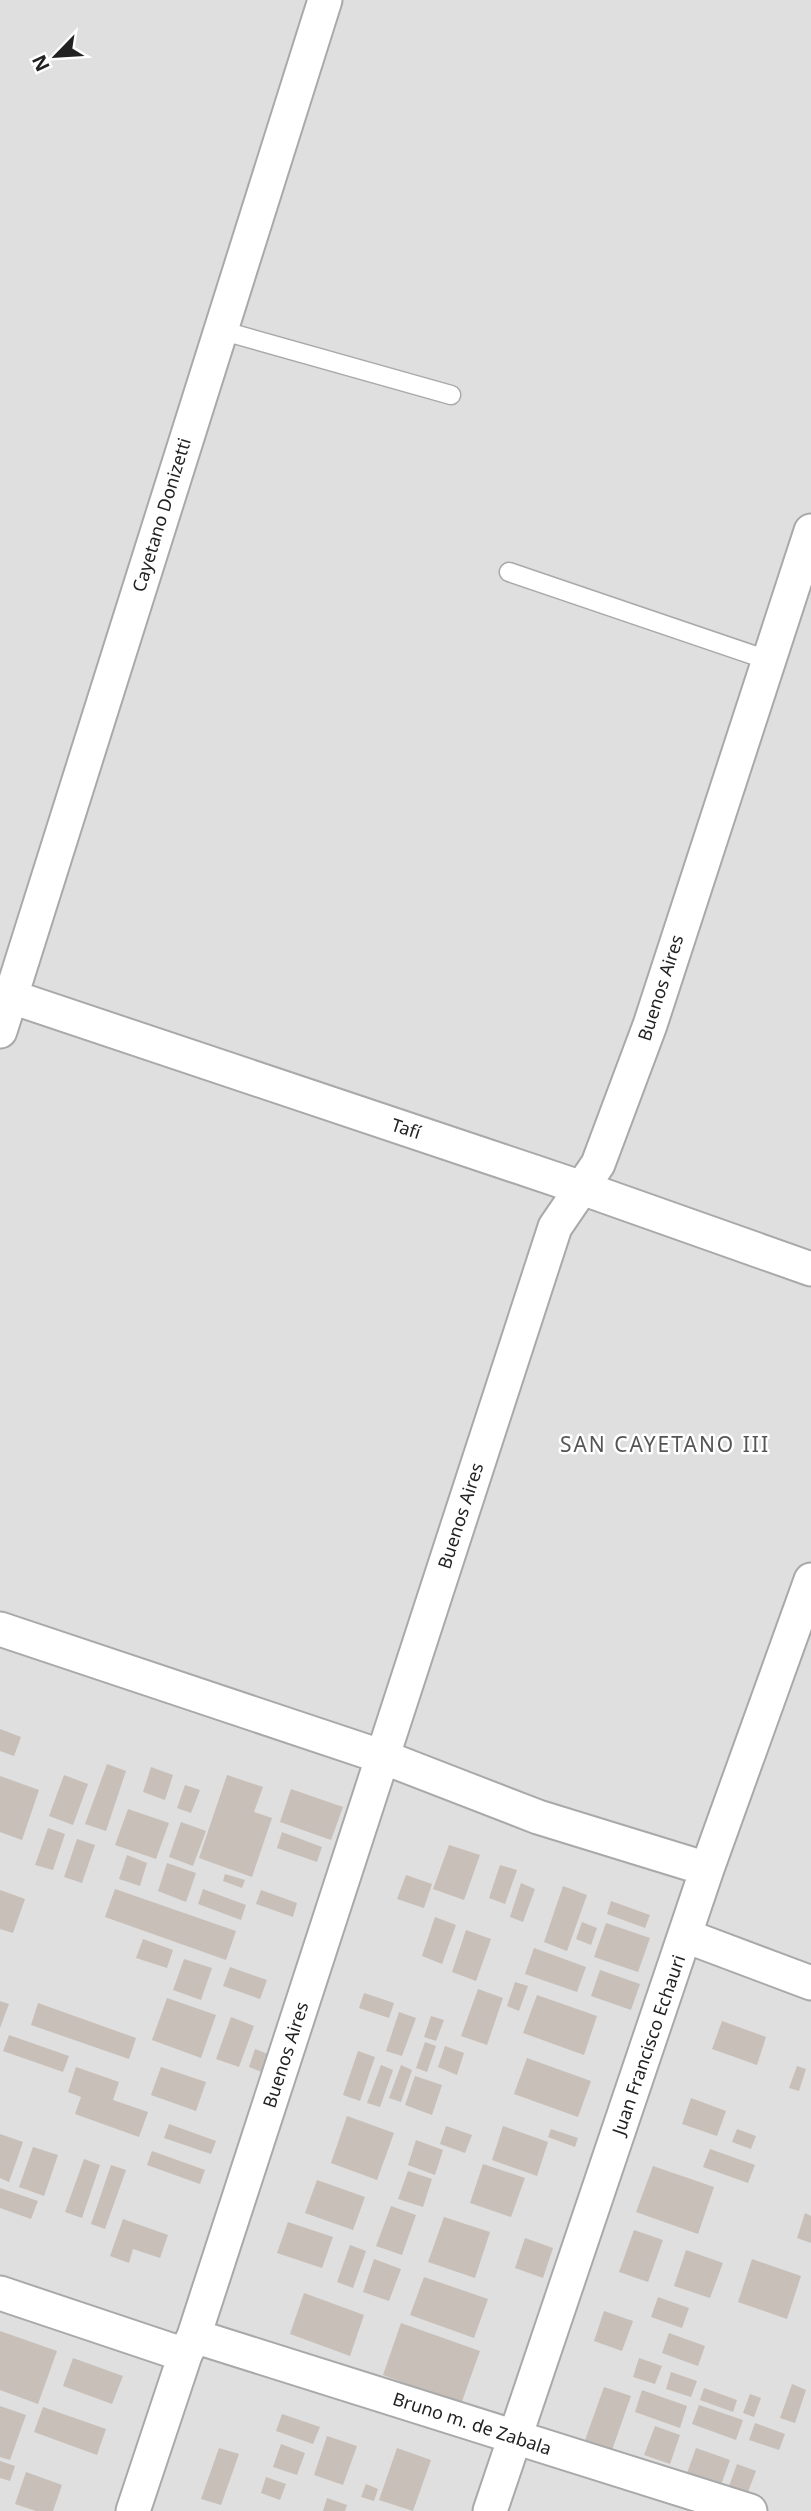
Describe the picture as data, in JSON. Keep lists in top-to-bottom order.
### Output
{
  "streets": {
    "street": [
      "Cayetano Donizetti",
      "Buenos Aires",
      "Tafí",
      "Juan Francisco Echauri",
      "Bruno m. de Zabala"
    ]
  },
  "crossings": [
    ["Cayetano Donizetti", "Tafí"],
    ["Buenos Aires", "Tafí"],
    ["Buenos Aires", "Bruno m. de Zabala"],
    ["Juan Francisco Echauri", "Bruno m. de Zabala"]
  ],
  "districts": ["SAN CAYETANO III"],
  "north": "bottom left"
}
